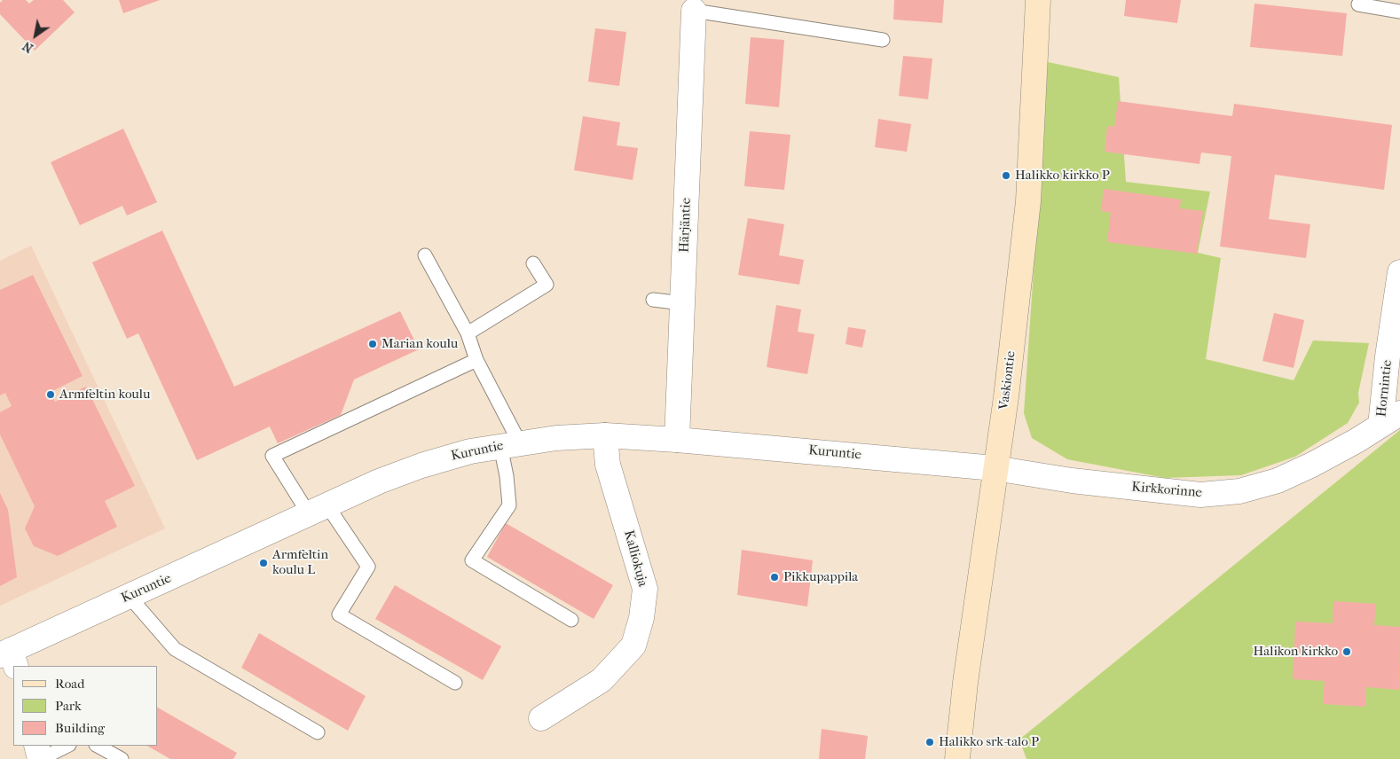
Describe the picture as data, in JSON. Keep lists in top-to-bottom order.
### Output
{
  "streets": {
    "main road": ["Vaskiontie"],
    "street": [
      "Härjäntie",
      "Hornintie",
      "Kuruntie",
      "Kirkkorinne",
      "Kalliokuja"
    ]
  },
  "crossings": [
    ["Härjäntie", "Kuruntie"],
    ["Vaskiontie", "Kuruntie"],
    ["Vaskiontie", "Kirkkorinne"],
    ["Hornintie", "Kirkkorinne"],
    ["Kuruntie", "Kirkkorinne"],
    ["Kuruntie", "Kalliokuja"]
  ],
  "places": [
    "Halikko kirkko P",
    "Marian koulu",
    "Armfeltin koulu",
    "Armfeltin koulu L",
    "Pikkupappila",
    "Halikon kirkko",
    "Halikko srk-talo P"
  ],
  "legend": ["Road", "Park", "Building"],
  "north": "bottom left"
}
